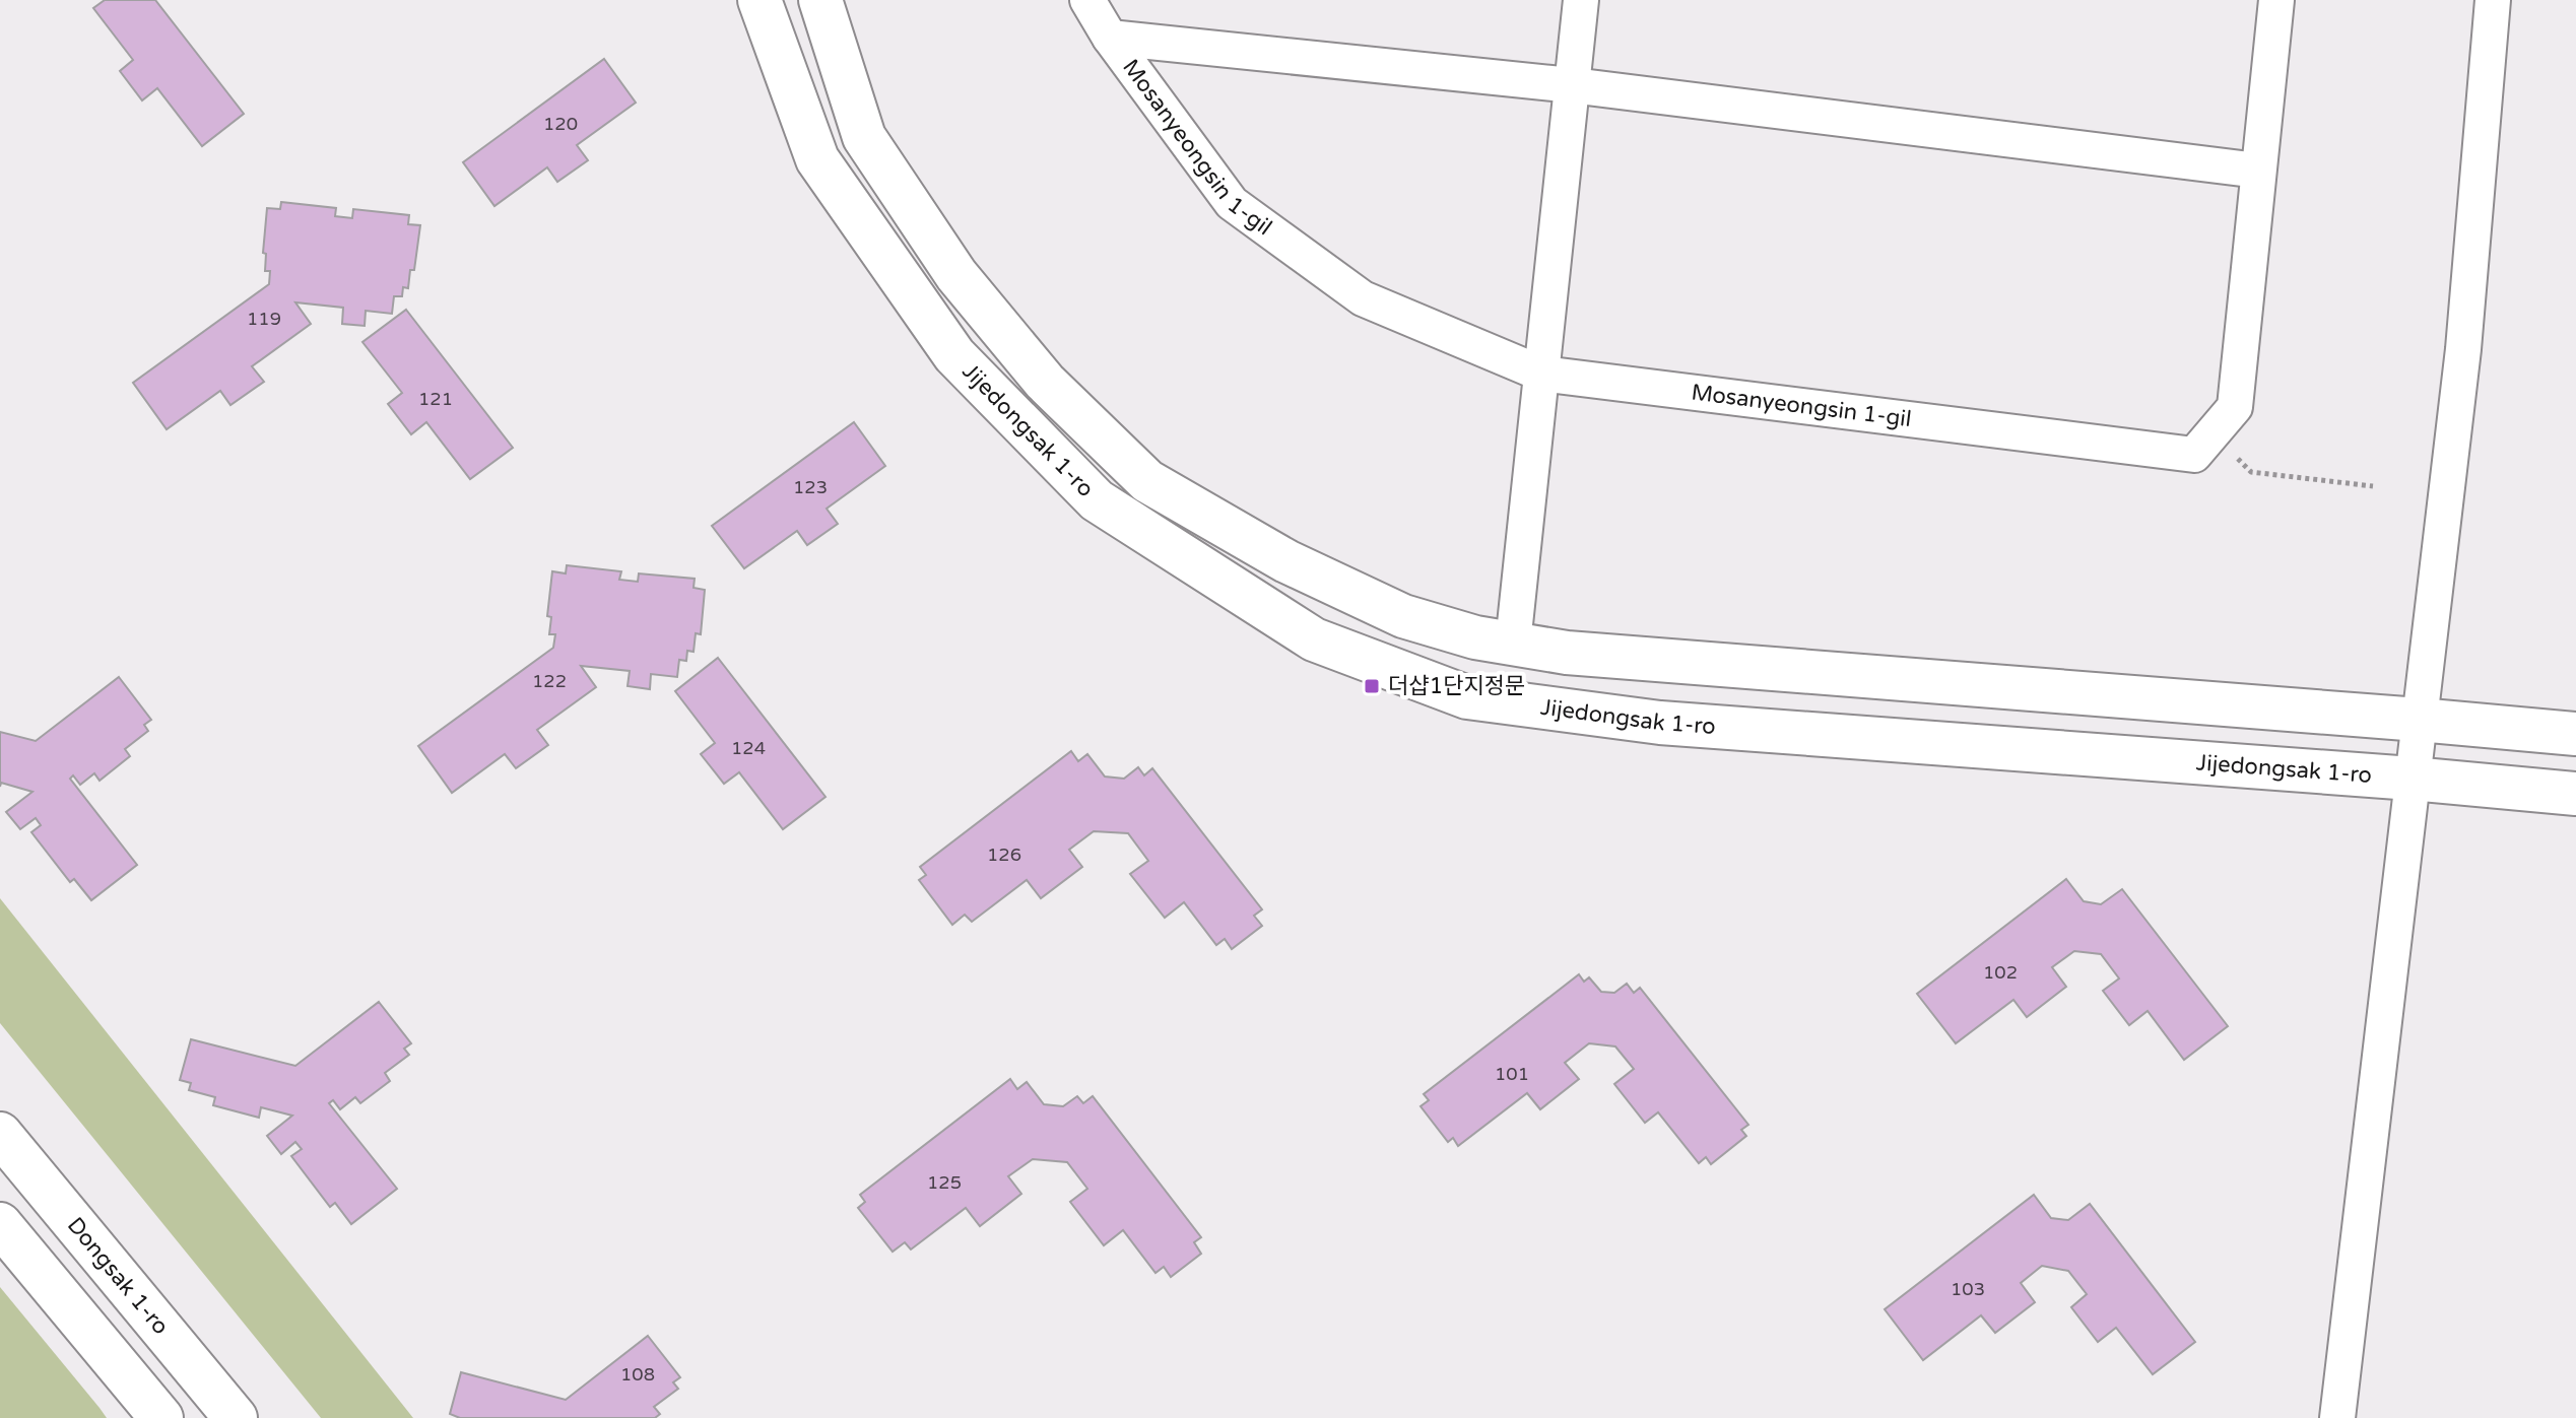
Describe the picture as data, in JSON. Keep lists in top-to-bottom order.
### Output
{
  "streets": {
    "street": ["Mosanyeongsin 1-gil", "Jijedongsak 1-ro", "Dongsak 1-ro"]
  },
  "places": {
    "transit": ["더샵1단지정문"]
  },
  "house_numbers": [
    "120",
    "119",
    "121",
    "123",
    "122",
    "124",
    "126",
    "102",
    "101",
    "125",
    "103",
    "108"
  ]
}
